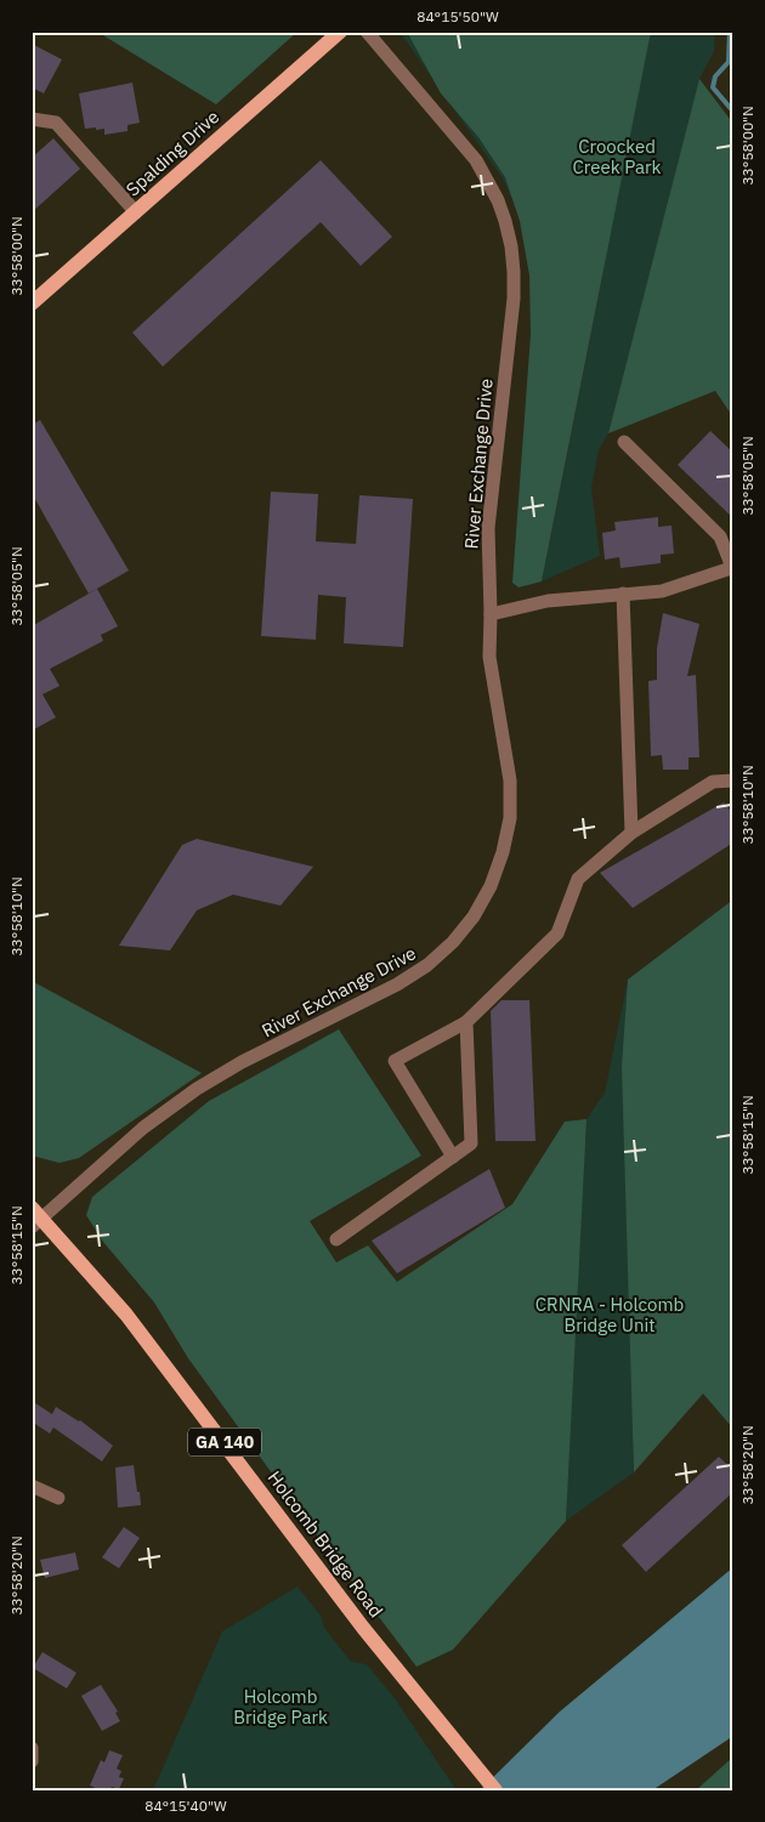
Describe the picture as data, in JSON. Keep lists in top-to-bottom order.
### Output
{
  "streets": {
    "main road": ["Spalding Drive", "GA 140", "Holcomb Bridge Road"],
    "street": ["River Exchange Drive"]
  },
  "crossings": [
    ["River Exchange Drive", "Holcomb Bridge Road"]
  ],
  "parks": ["Croocked Creek Park", "CRNRA - Holcomb Bridge Unit", "Holcomb Bridge Park"],
  "coordinates": [
    "84°15'50\"W",
    "33°58'00\"N",
    "33°58'05\"N",
    "33°58'10\"N",
    "33°58'15\"N",
    "33°58'20\"N",
    "84°15'40\"W"
  ]
}
